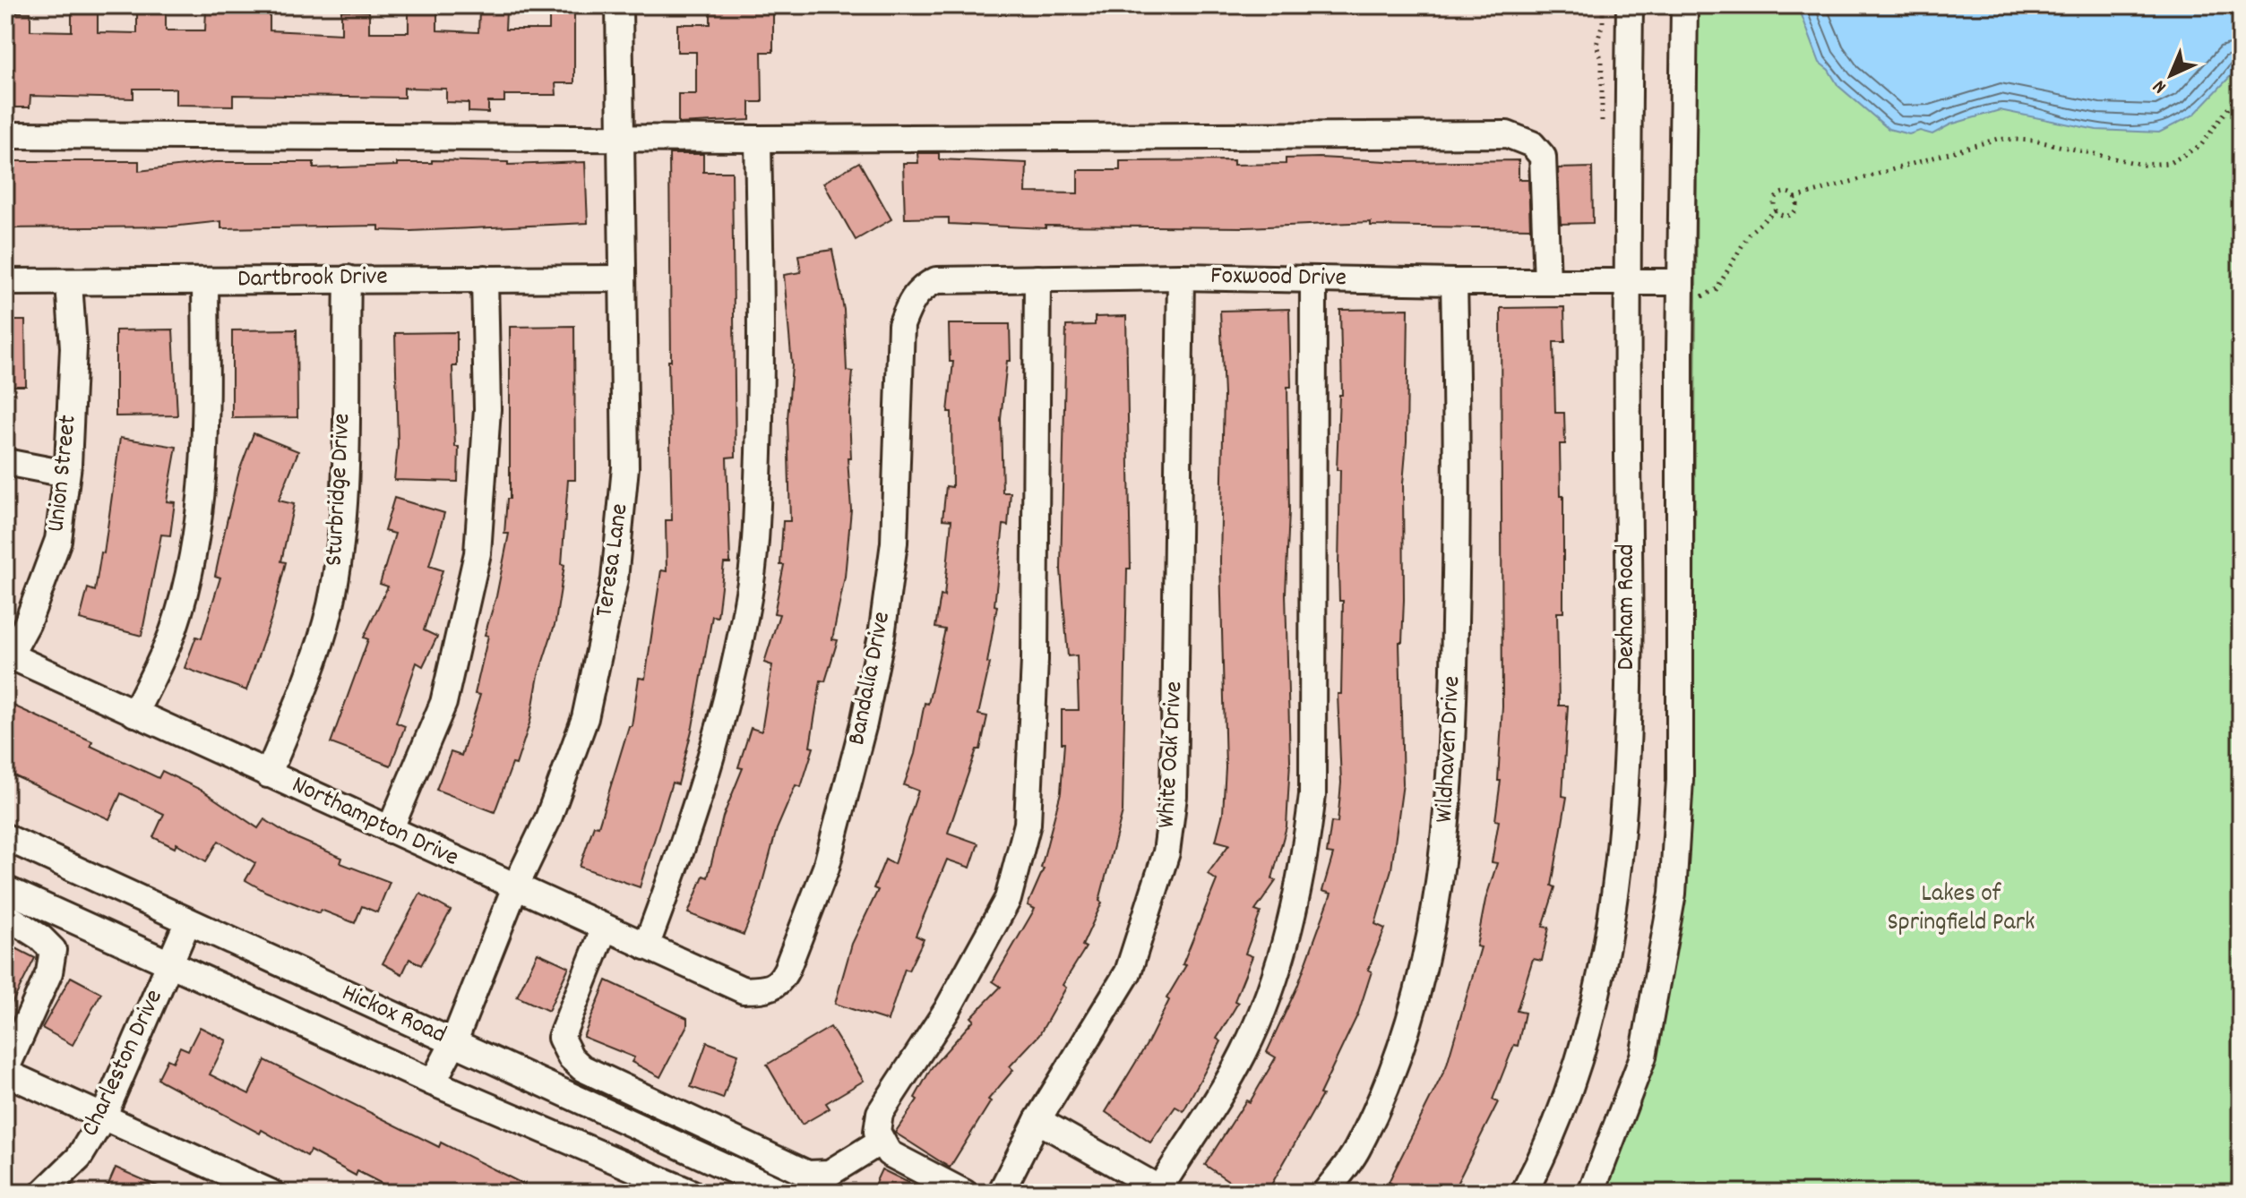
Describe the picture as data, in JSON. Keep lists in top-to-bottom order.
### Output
{
  "streets": {
    "street": [
      "Foxwood Drive",
      "Dartbrook Drive",
      "Union Street",
      "Sturbridge Drive",
      "Teresa Lane",
      "Dexham Road",
      "Bandalia Drive",
      "Wildhaven Drive",
      "White Oak Drive",
      "Northampton Drive",
      "Hickox Road",
      "Charleston Drive"
    ]
  },
  "crossings": [
    ["Foxwood Drive", "Dexham Road"],
    ["Foxwood Drive", "Bandalia Drive"],
    ["Foxwood Drive", "Wildhaven Drive"],
    ["Foxwood Drive", "White Oak Drive"],
    ["Dartbrook Drive", "Union Street"],
    ["Dartbrook Drive", "Sturbridge Drive"],
    ["Dartbrook Drive", "Teresa Lane"],
    ["Union Street", "Northampton Drive"],
    ["Sturbridge Drive", "Northampton Drive"],
    ["Teresa Lane", "Northampton Drive"],
    ["Teresa Lane", "Hickox Road"],
    ["Bandalia Drive", "Northampton Drive"],
    ["Hickox Road", "Charleston Drive"]
  ],
  "parks": ["Lakes of Springfield Park"],
  "north": "bottom left"
}
